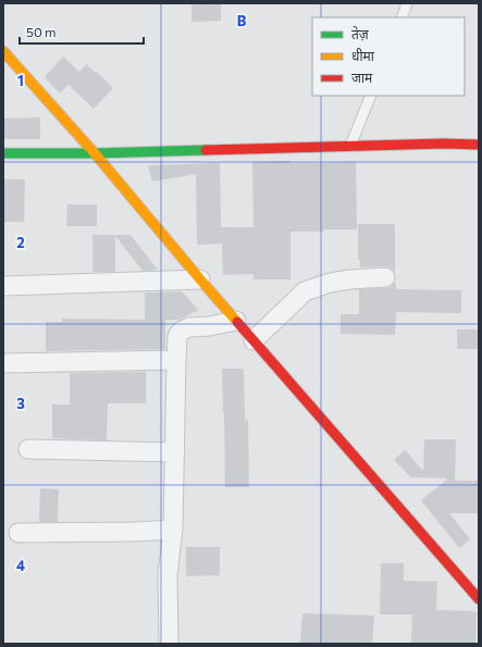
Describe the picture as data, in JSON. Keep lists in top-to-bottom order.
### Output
{
  "legend": ["तेज़", "धीमा", "जाम"],
  "scale_bar": "50 m",
  "grid": {
    "columns": ["B"],
    "rows": [
      "1",
      "2",
      "3",
      "4"
    ]
  }
}
